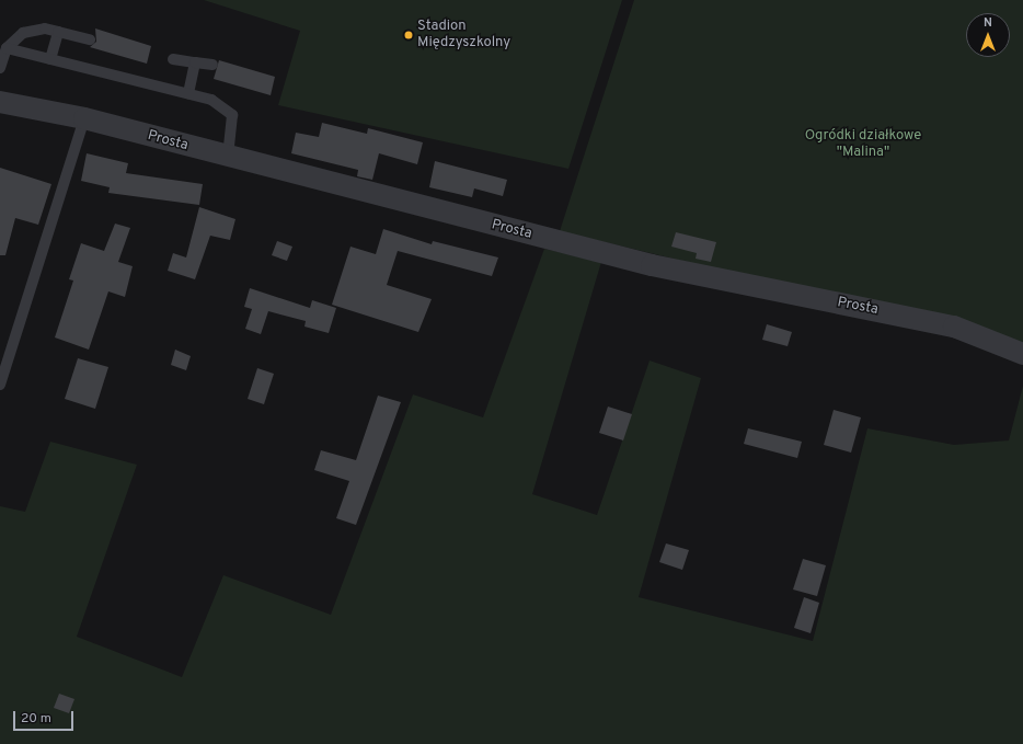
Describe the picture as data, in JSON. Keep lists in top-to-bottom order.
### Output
{
  "streets": {
    "street": ["Prosta"]
  },
  "parks": ["Ogródki działkowe \"Malina\""],
  "places": ["Stadion Międzyszkolny"],
  "scale_bar": "20 m",
  "north": "top"
}
